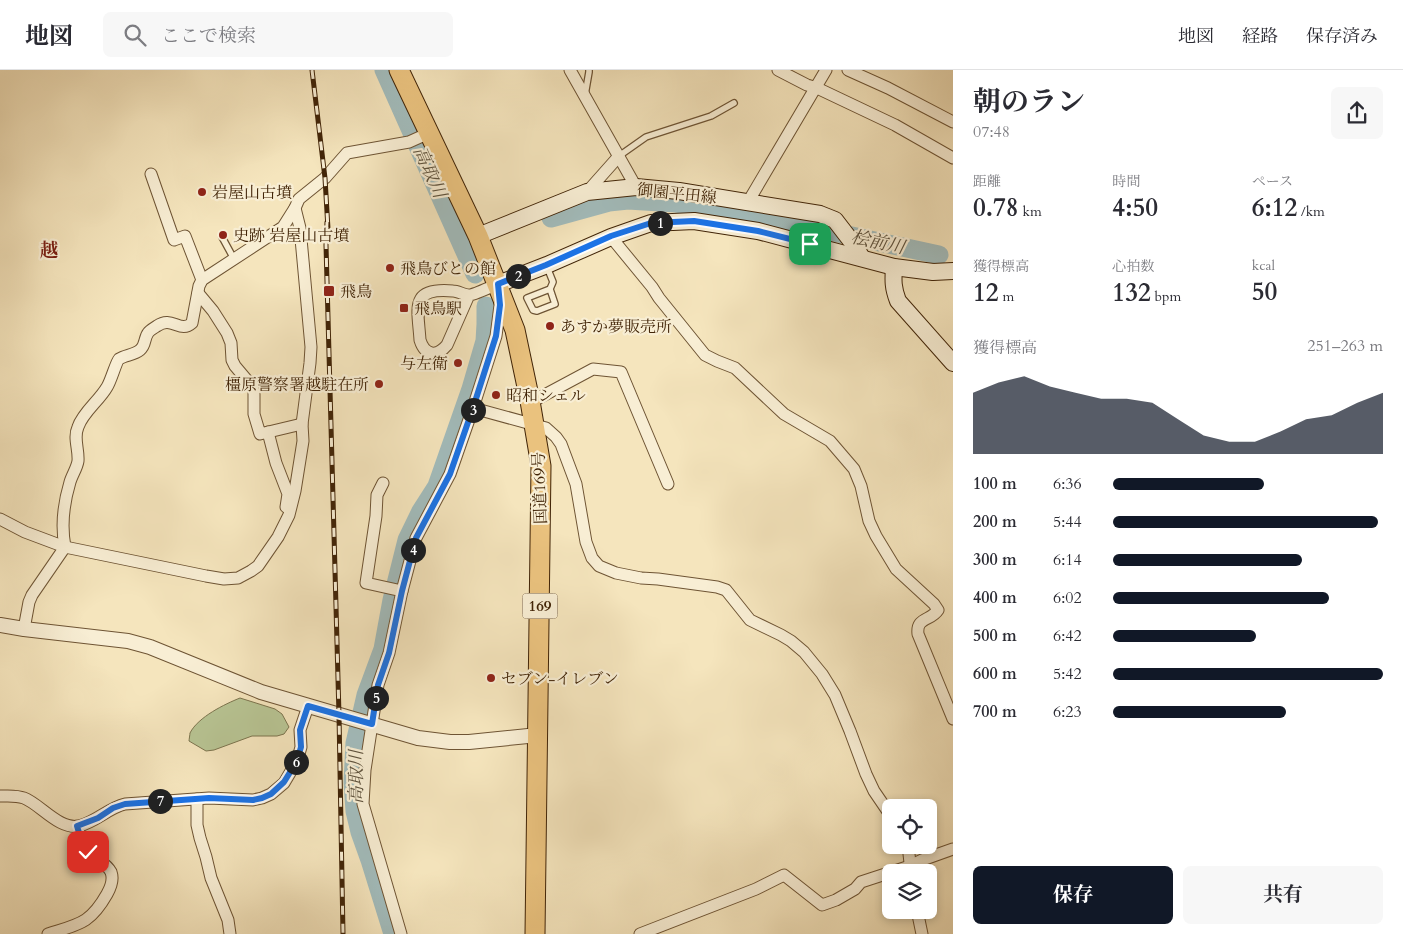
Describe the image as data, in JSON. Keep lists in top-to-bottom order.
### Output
{
  "streets": {
    "highway": ["国道169号", "169"],
    "main road": ["御園平田線"]
  },
  "crossings": [
    ["御園平田線", "国道169号"]
  ],
  "districts": ["越"],
  "water": ["高取川", "桧前川"],
  "places": {
    "other": [
      "岩屋山古墳",
      "史跡 岩屋山古墳",
      "飛鳥びとの館",
      "あすか夢販売所",
      "与左衛",
      "橿原警察署越駐在所",
      "昭和シェル",
      "セブン-イレブン"
    ],
    "transit": ["飛鳥", "飛鳥駅"]
  },
  "page": {
    "header": "地図",
    "search": "ここで検索",
    "nav": ["地図", "経路", "保存済み"],
    "heading": ["朝のラン", "07:48"],
    "stats": [
      ["距離", "0.78 km"],
      ["時間", "4:50"],
      ["ペース", "6:12 /km"],
      ["獲得標高", "12 m"],
      ["心拍数", "132 bpm"],
      ["kcal", "50"]
    ],
    "pins": [
      "1",
      "2",
      "3",
      "4",
      "5",
      "6",
      "7"
    ],
    "chart": ["獲得標高", "251–263 m"],
    "list": [
      {
        "name": "100 m",
        "note": "6:36"
      },
      {
        "name": "200 m",
        "note": "5:44"
      },
      {
        "name": "300 m",
        "note": "6:14"
      },
      {
        "name": "400 m",
        "note": "6:02"
      },
      {
        "name": "500 m",
        "note": "6:42"
      },
      {
        "name": "600 m",
        "note": "5:42"
      },
      {
        "name": "700 m",
        "note": "6:23"
      }
    ],
    "buttons": ["保存", "共有"]
  }
}
